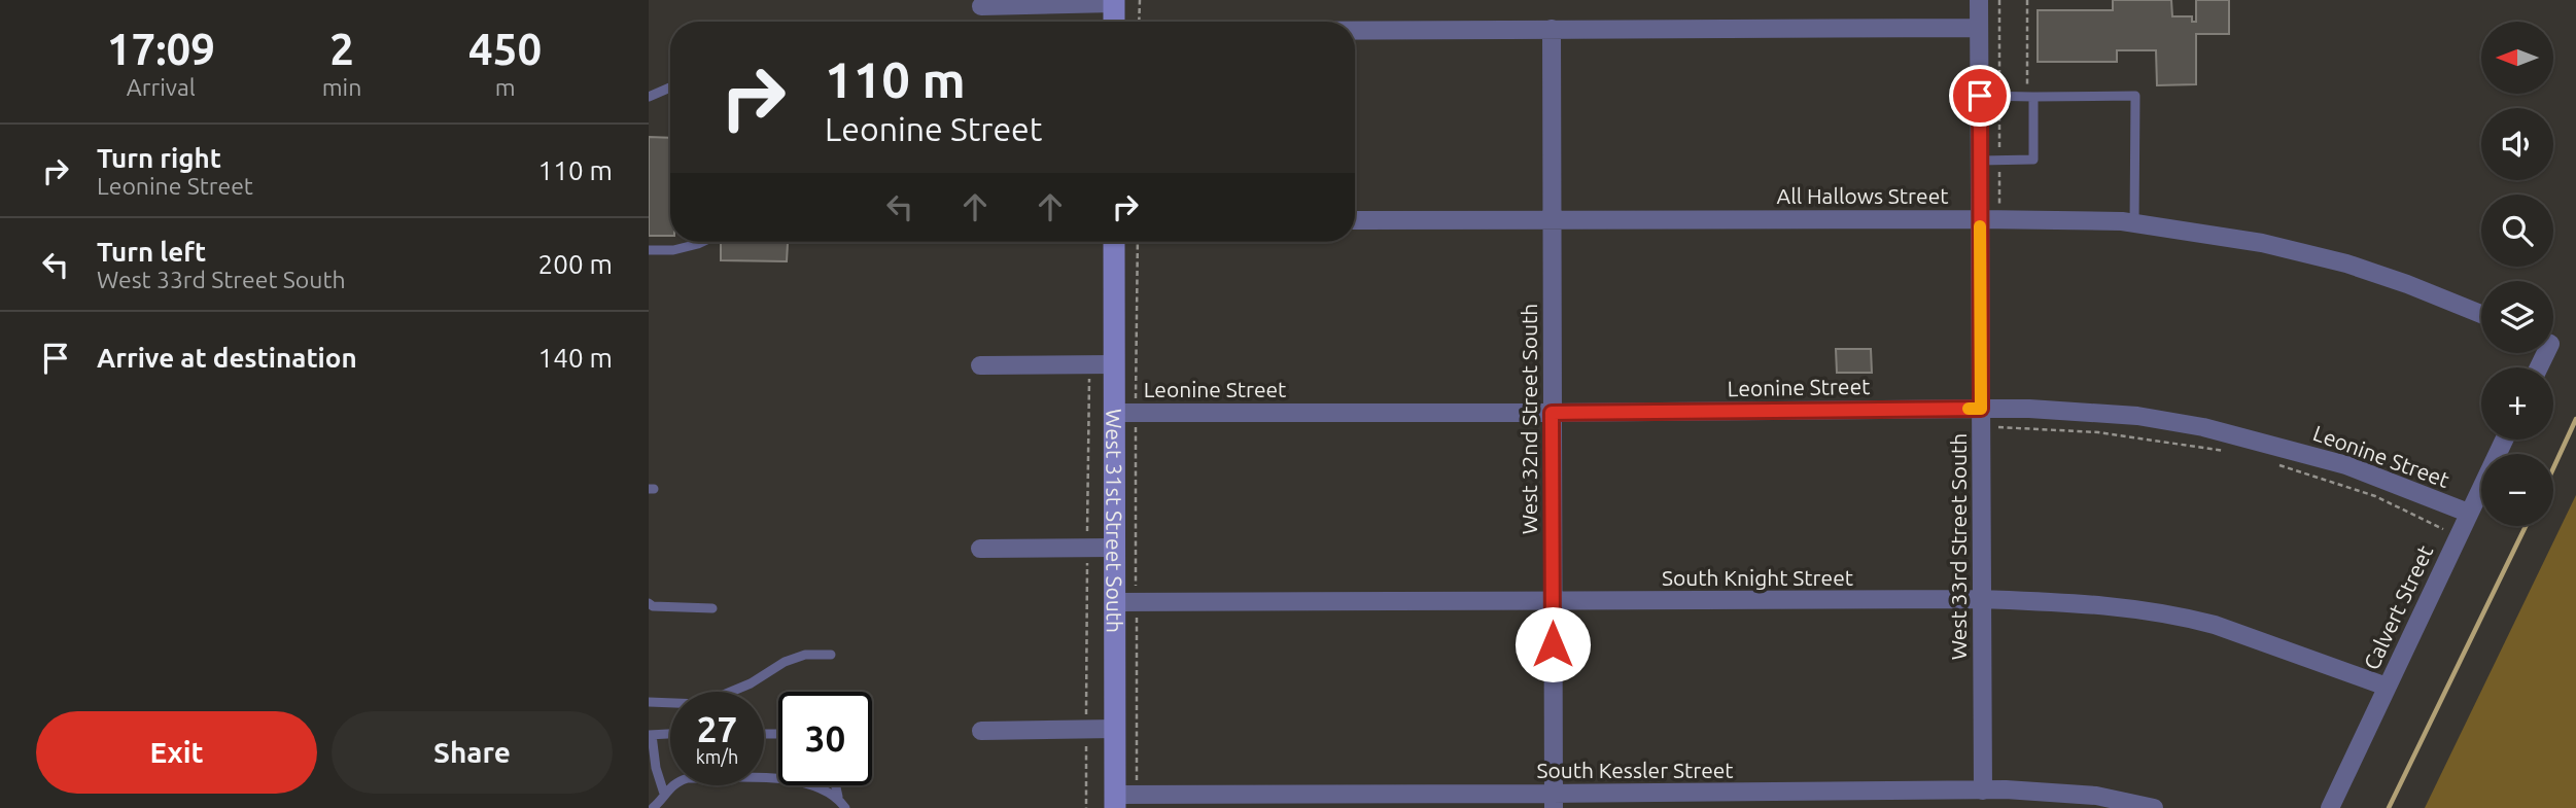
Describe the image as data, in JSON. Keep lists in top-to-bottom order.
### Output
{
  "streets": {
    "street": [
      "All Hallows Street",
      "Leonine Street",
      "West 32nd Street South",
      "West 31st Street South",
      "West 33rd Street South",
      "South Knight Street",
      "Calvert Street",
      "South Kessler Street"
    ]
  },
  "crossings": [
    ["All Hallows Street", "West 32nd Street South"],
    ["All Hallows Street", "West 33rd Street South"],
    ["Leonine Street", "West 32nd Street South"],
    ["Leonine Street", "West 31st Street South"],
    ["Leonine Street", "West 33rd Street South"],
    ["Leonine Street", "Calvert Street"],
    ["West 32nd Street South", "South Knight Street"],
    ["West 32nd Street South", "South Kessler Street"],
    ["West 31st Street South", "South Knight Street"],
    ["West 31st Street South", "South Kessler Street"],
    ["West 33rd Street South", "South Knight Street"],
    ["West 33rd Street South", "South Kessler Street"],
    ["South Knight Street", "Calvert Street"]
  ],
  "north": "left",
  "page": {
    "eta": [
      "17:09",
      "Arrival",
      "2",
      "min",
      "450",
      "m"
    ],
    "map_buttons": ["+", "−"],
    "turn": ["110 m", "Leonine Street"],
    "list": [
      {
        "name": "Turn right",
        "note": "Leonine Street",
        "value": "110 m"
      },
      {
        "name": "Turn left",
        "note": "West 33rd Street South",
        "value": "200 m"
      },
      {
        "name": "Arrive at destination",
        "value": "140 m"
      }
    ],
    "speed": "27 km/h",
    "limit": "30",
    "buttons": ["Exit", "Share"]
  }
}
